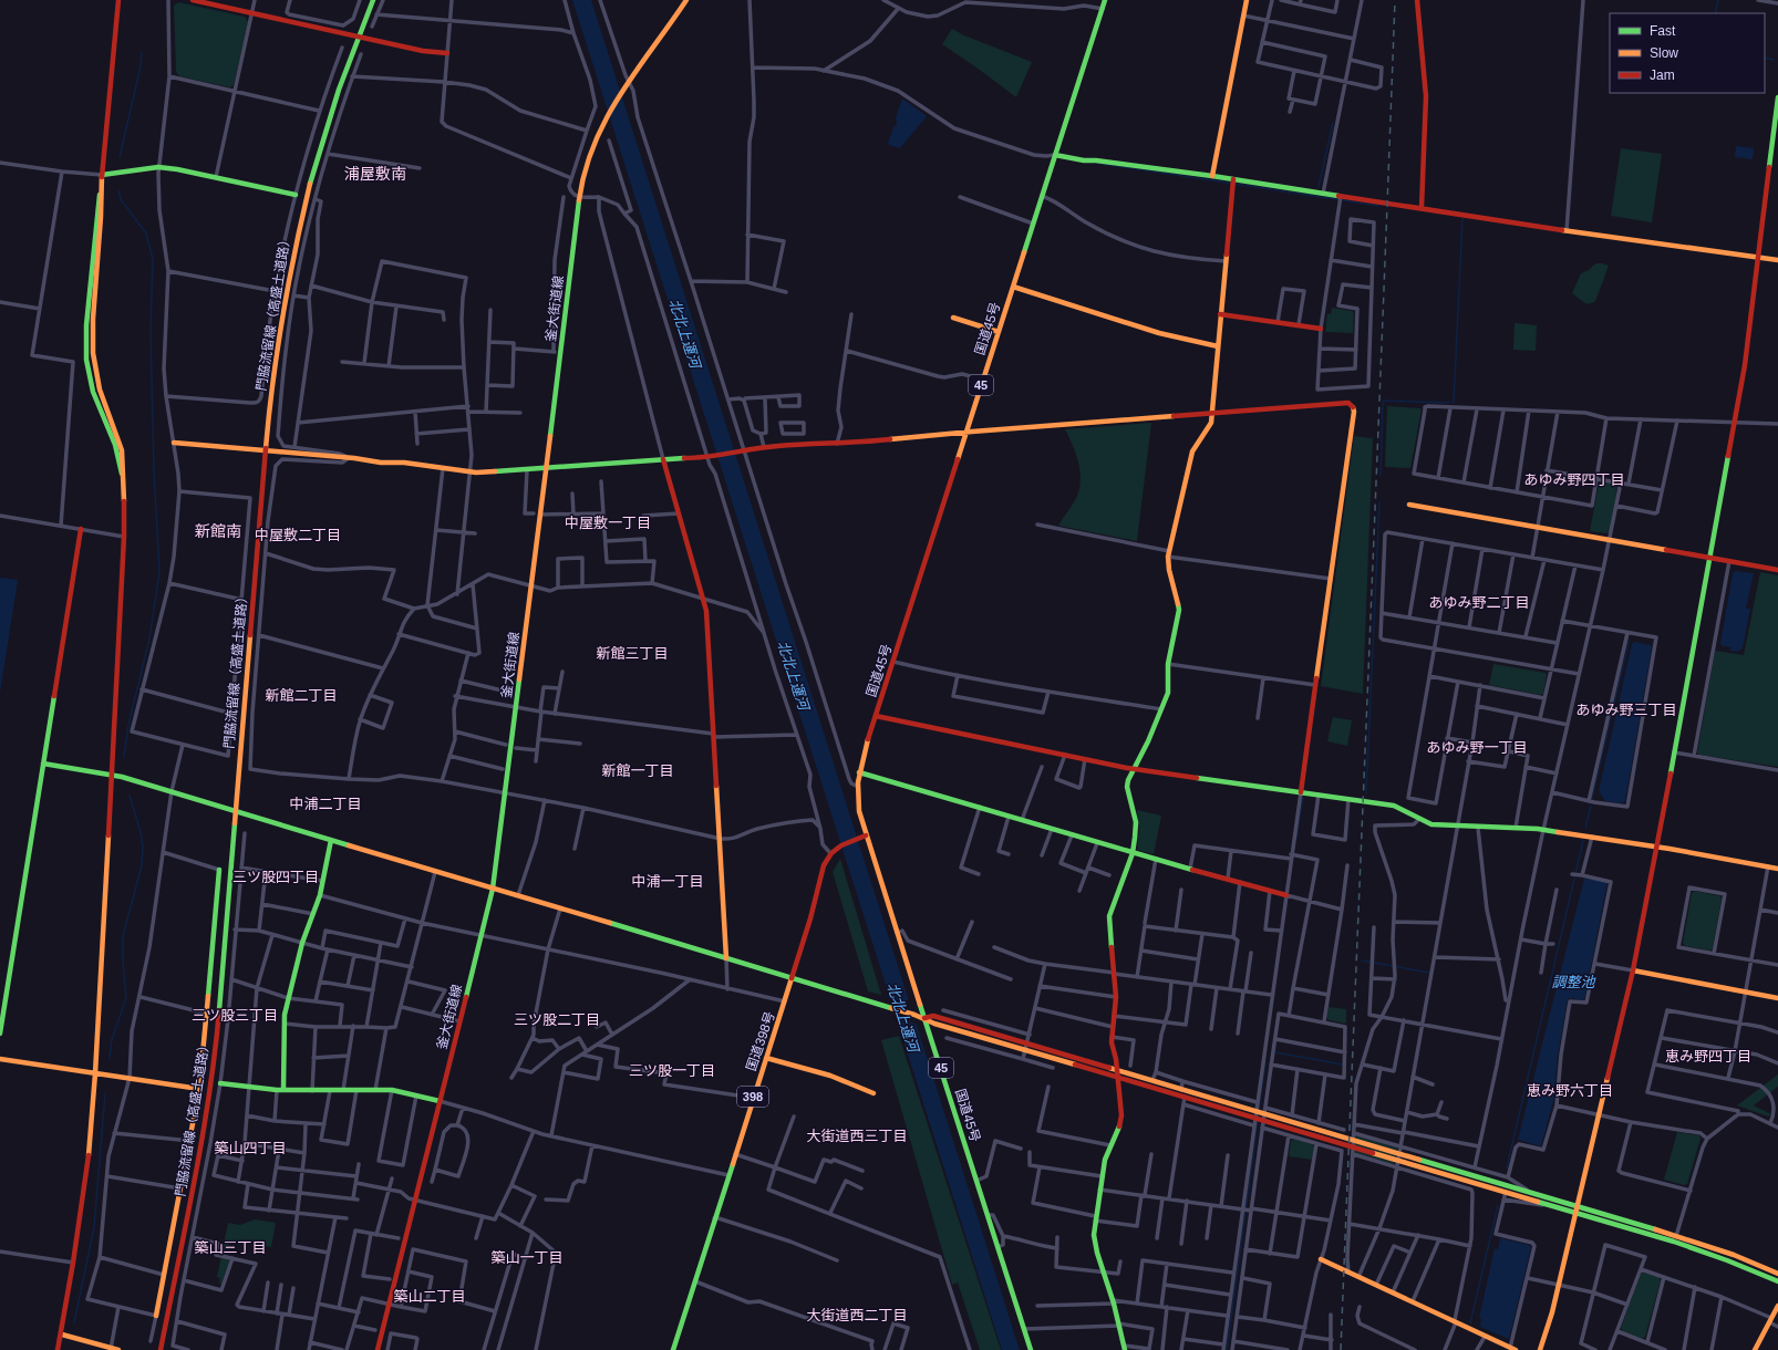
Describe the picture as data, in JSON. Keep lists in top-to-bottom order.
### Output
{
  "streets": {
    "main road": [
      "釜大街道線",
      "門脇流留線（高盛土道路）",
      "国道45号",
      "45",
      "国道398号",
      "398"
    ]
  },
  "crossings": [
    ["国道45号", "国道398号"]
  ],
  "districts": [
    "浦屋敷南",
    "あゆみ野四丁目",
    "中屋敷一丁目",
    "新館南",
    "中屋敷二丁目",
    "あゆみ野二丁目",
    "新館三丁目",
    "新館二丁目",
    "あゆみ野三丁目",
    "あゆみ野一丁目",
    "新館一丁目",
    "中浦二丁目",
    "三ツ股四丁目",
    "中浦一丁目",
    "三ツ股三丁目",
    "三ツ股二丁目",
    "恵み野四丁目",
    "三ツ股一丁目",
    "恵み野六丁目",
    "大街道西三丁目",
    "築山四丁目",
    "築山三丁目",
    "築山一丁目",
    "築山二丁目",
    "大街道西二丁目"
  ],
  "water": ["北北上運河", "調整池"],
  "legend": ["Fast", "Slow", "Jam"]
}
